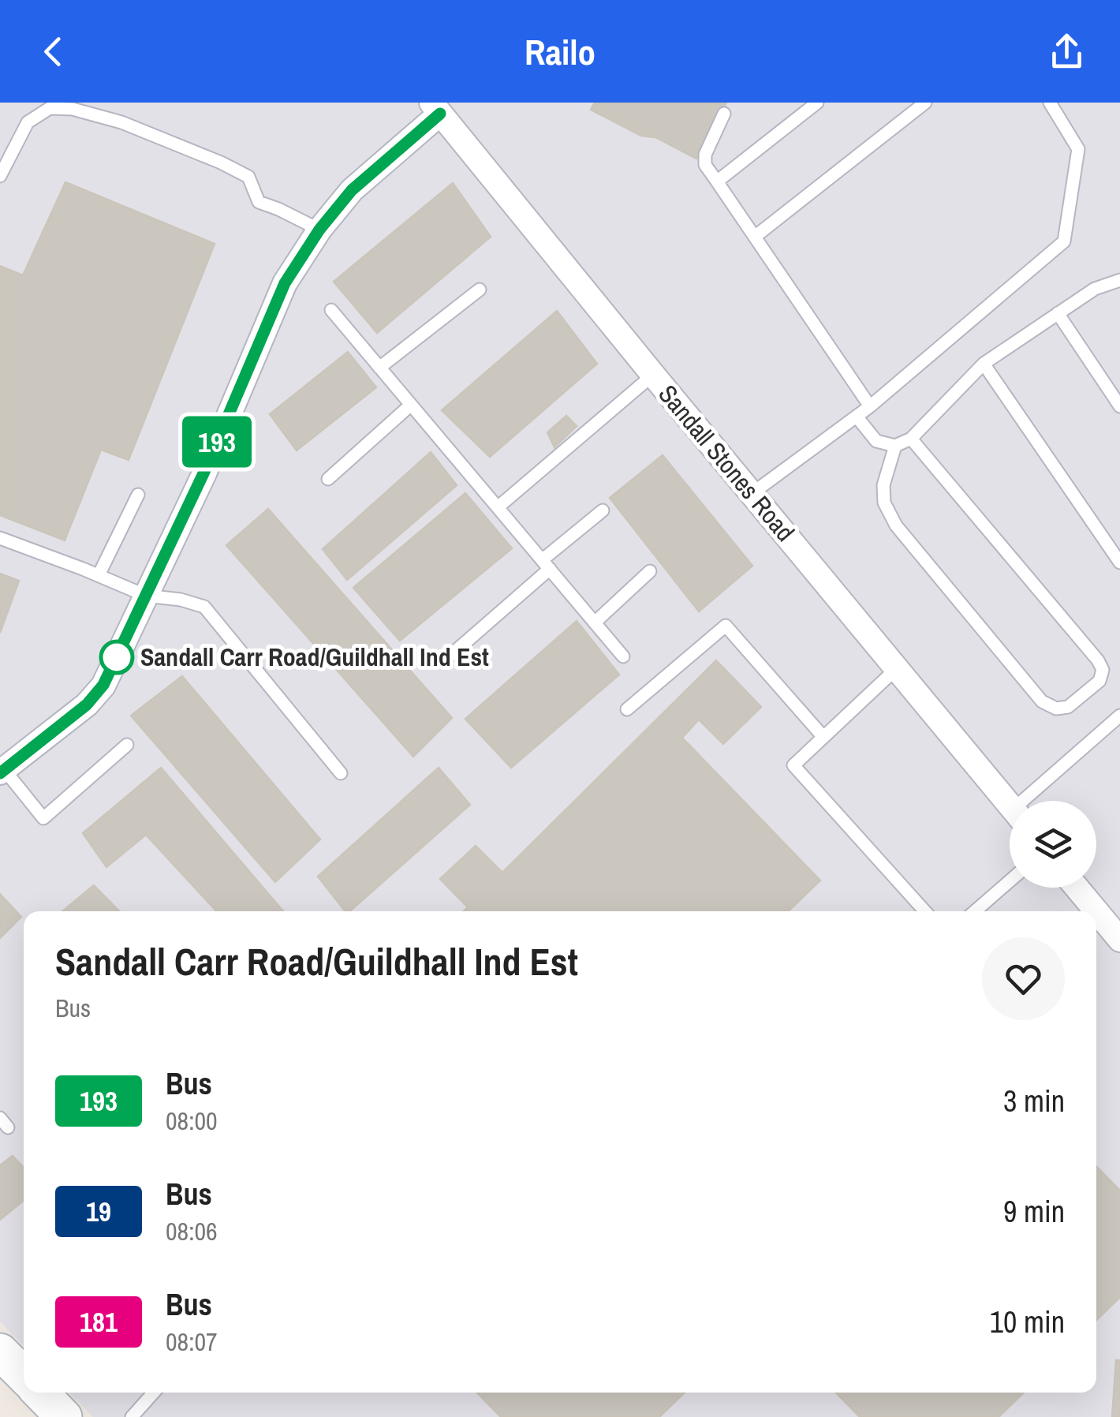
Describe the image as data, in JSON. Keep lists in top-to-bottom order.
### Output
{
  "streets": {
    "street": ["Sandall Stones Road"]
  },
  "places": ["Sandall Carr Road/Guildhall Ind Est"],
  "lines": ["bus line 193"],
  "page": {
    "header": "Railo",
    "on_map": "193",
    "heading": ["Sandall Carr Road/Guildhall Ind Est", "Bus"],
    "list": [
      {
        "mark": "193",
        "name": "Bus",
        "note": "08:00",
        "value": "3 min"
      },
      {
        "mark": "19",
        "name": "Bus",
        "note": "08:06",
        "value": "9 min"
      },
      {
        "mark": "181",
        "name": "Bus",
        "note": "08:07",
        "value": "10 min"
      }
    ]
  }
}
